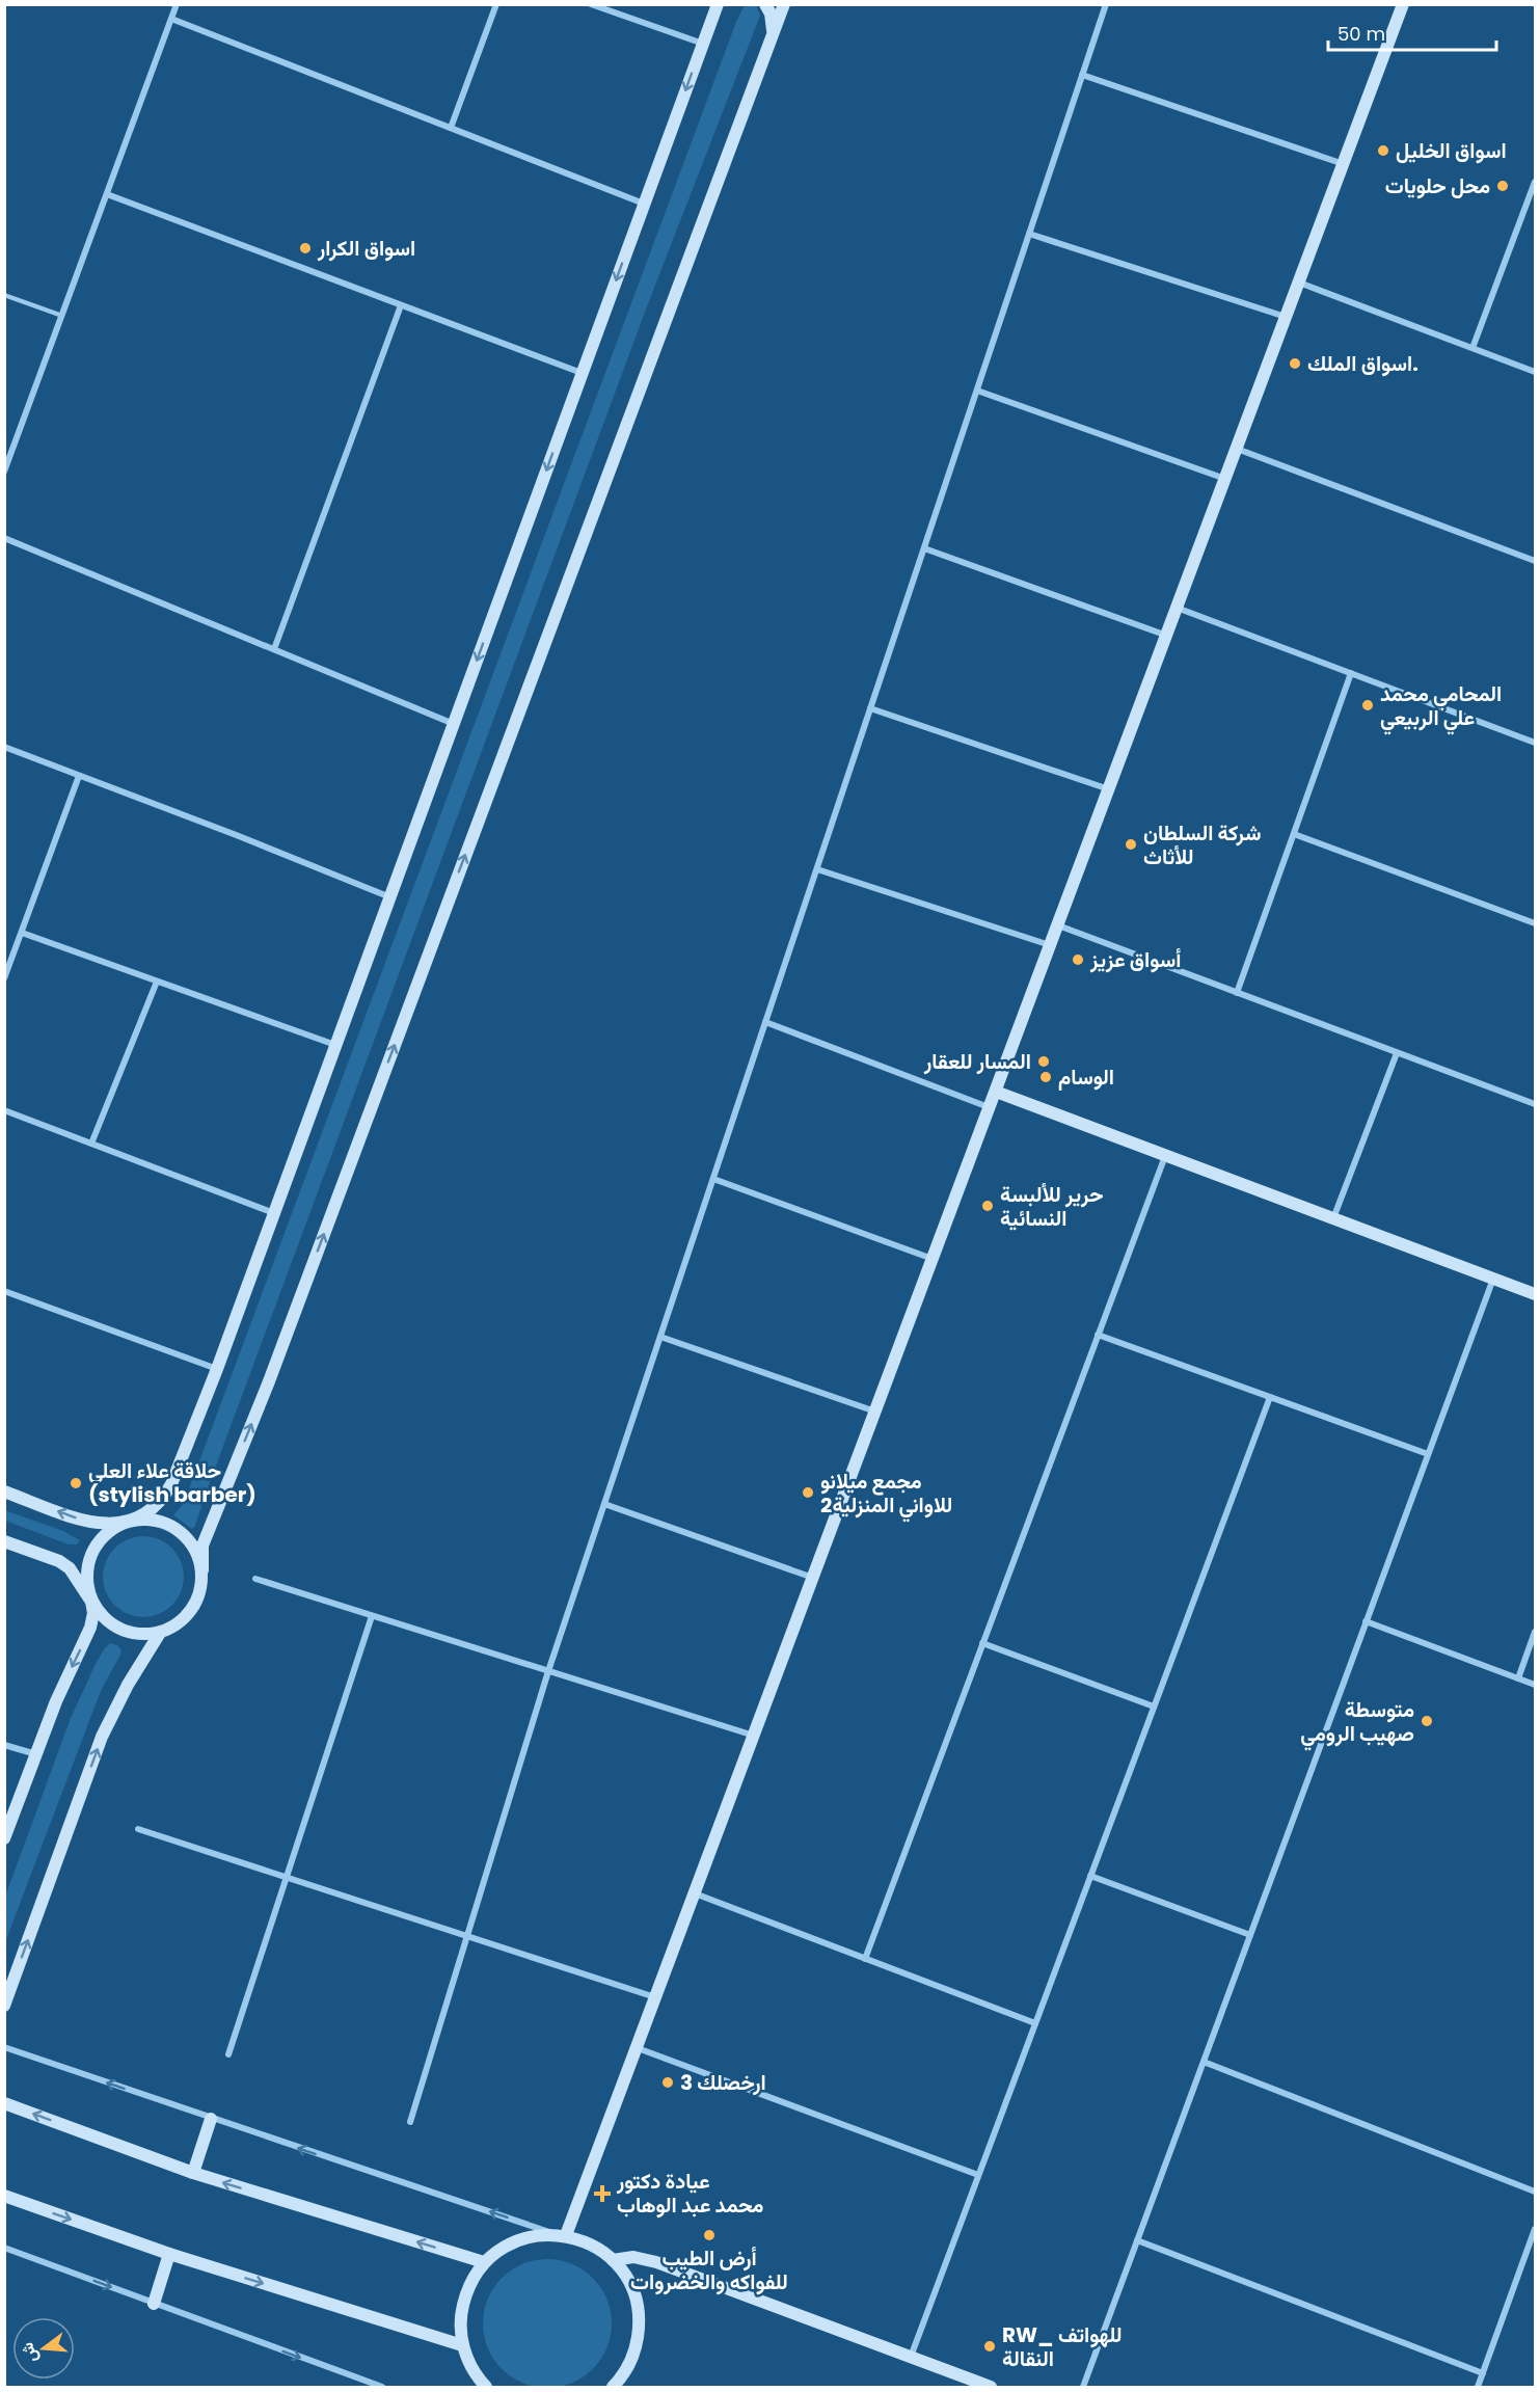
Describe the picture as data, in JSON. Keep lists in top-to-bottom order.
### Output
{
  "places": {
    "other": [
      "اسواق الخليل",
      "محل حلويات",
      "اسواق الكرار",
      "اسواق الملك.",
      "المحامي محمد علي الربيعي",
      "شركة السلطان للأثاث",
      "أسواق عزيز",
      "المسار للعقار",
      "الوسام",
      "حرير للألبسة النسائية",
      "حلاقة علاء العلي (stylish barber)",
      "مجمع ميلانو للاواني المنزلية2",
      "متوسطة صهيب الرومي",
      "ارخصلك 3",
      "أرض الطيب للفواكه والخضروات",
      "RW_ للهواتف النقالة"
    ],
    "health": ["عيادة دكتور محمد عبد الوهاب"]
  },
  "scale_bar": "50 m",
  "north": "left"
}
